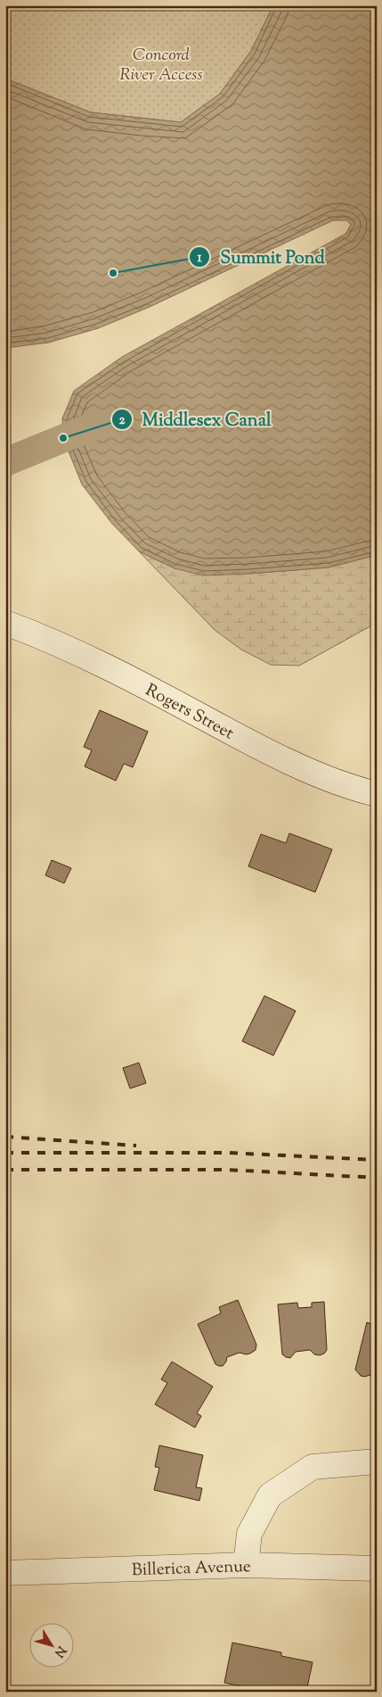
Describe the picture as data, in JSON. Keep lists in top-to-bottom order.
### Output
{
  "streets": {
    "street": ["Rogers Street", "Billerica Avenue"]
  },
  "parks": ["Concord River Access"],
  "places": ["Summit Pond", "Middlesex Canal"],
  "north": "bottom right"
}
